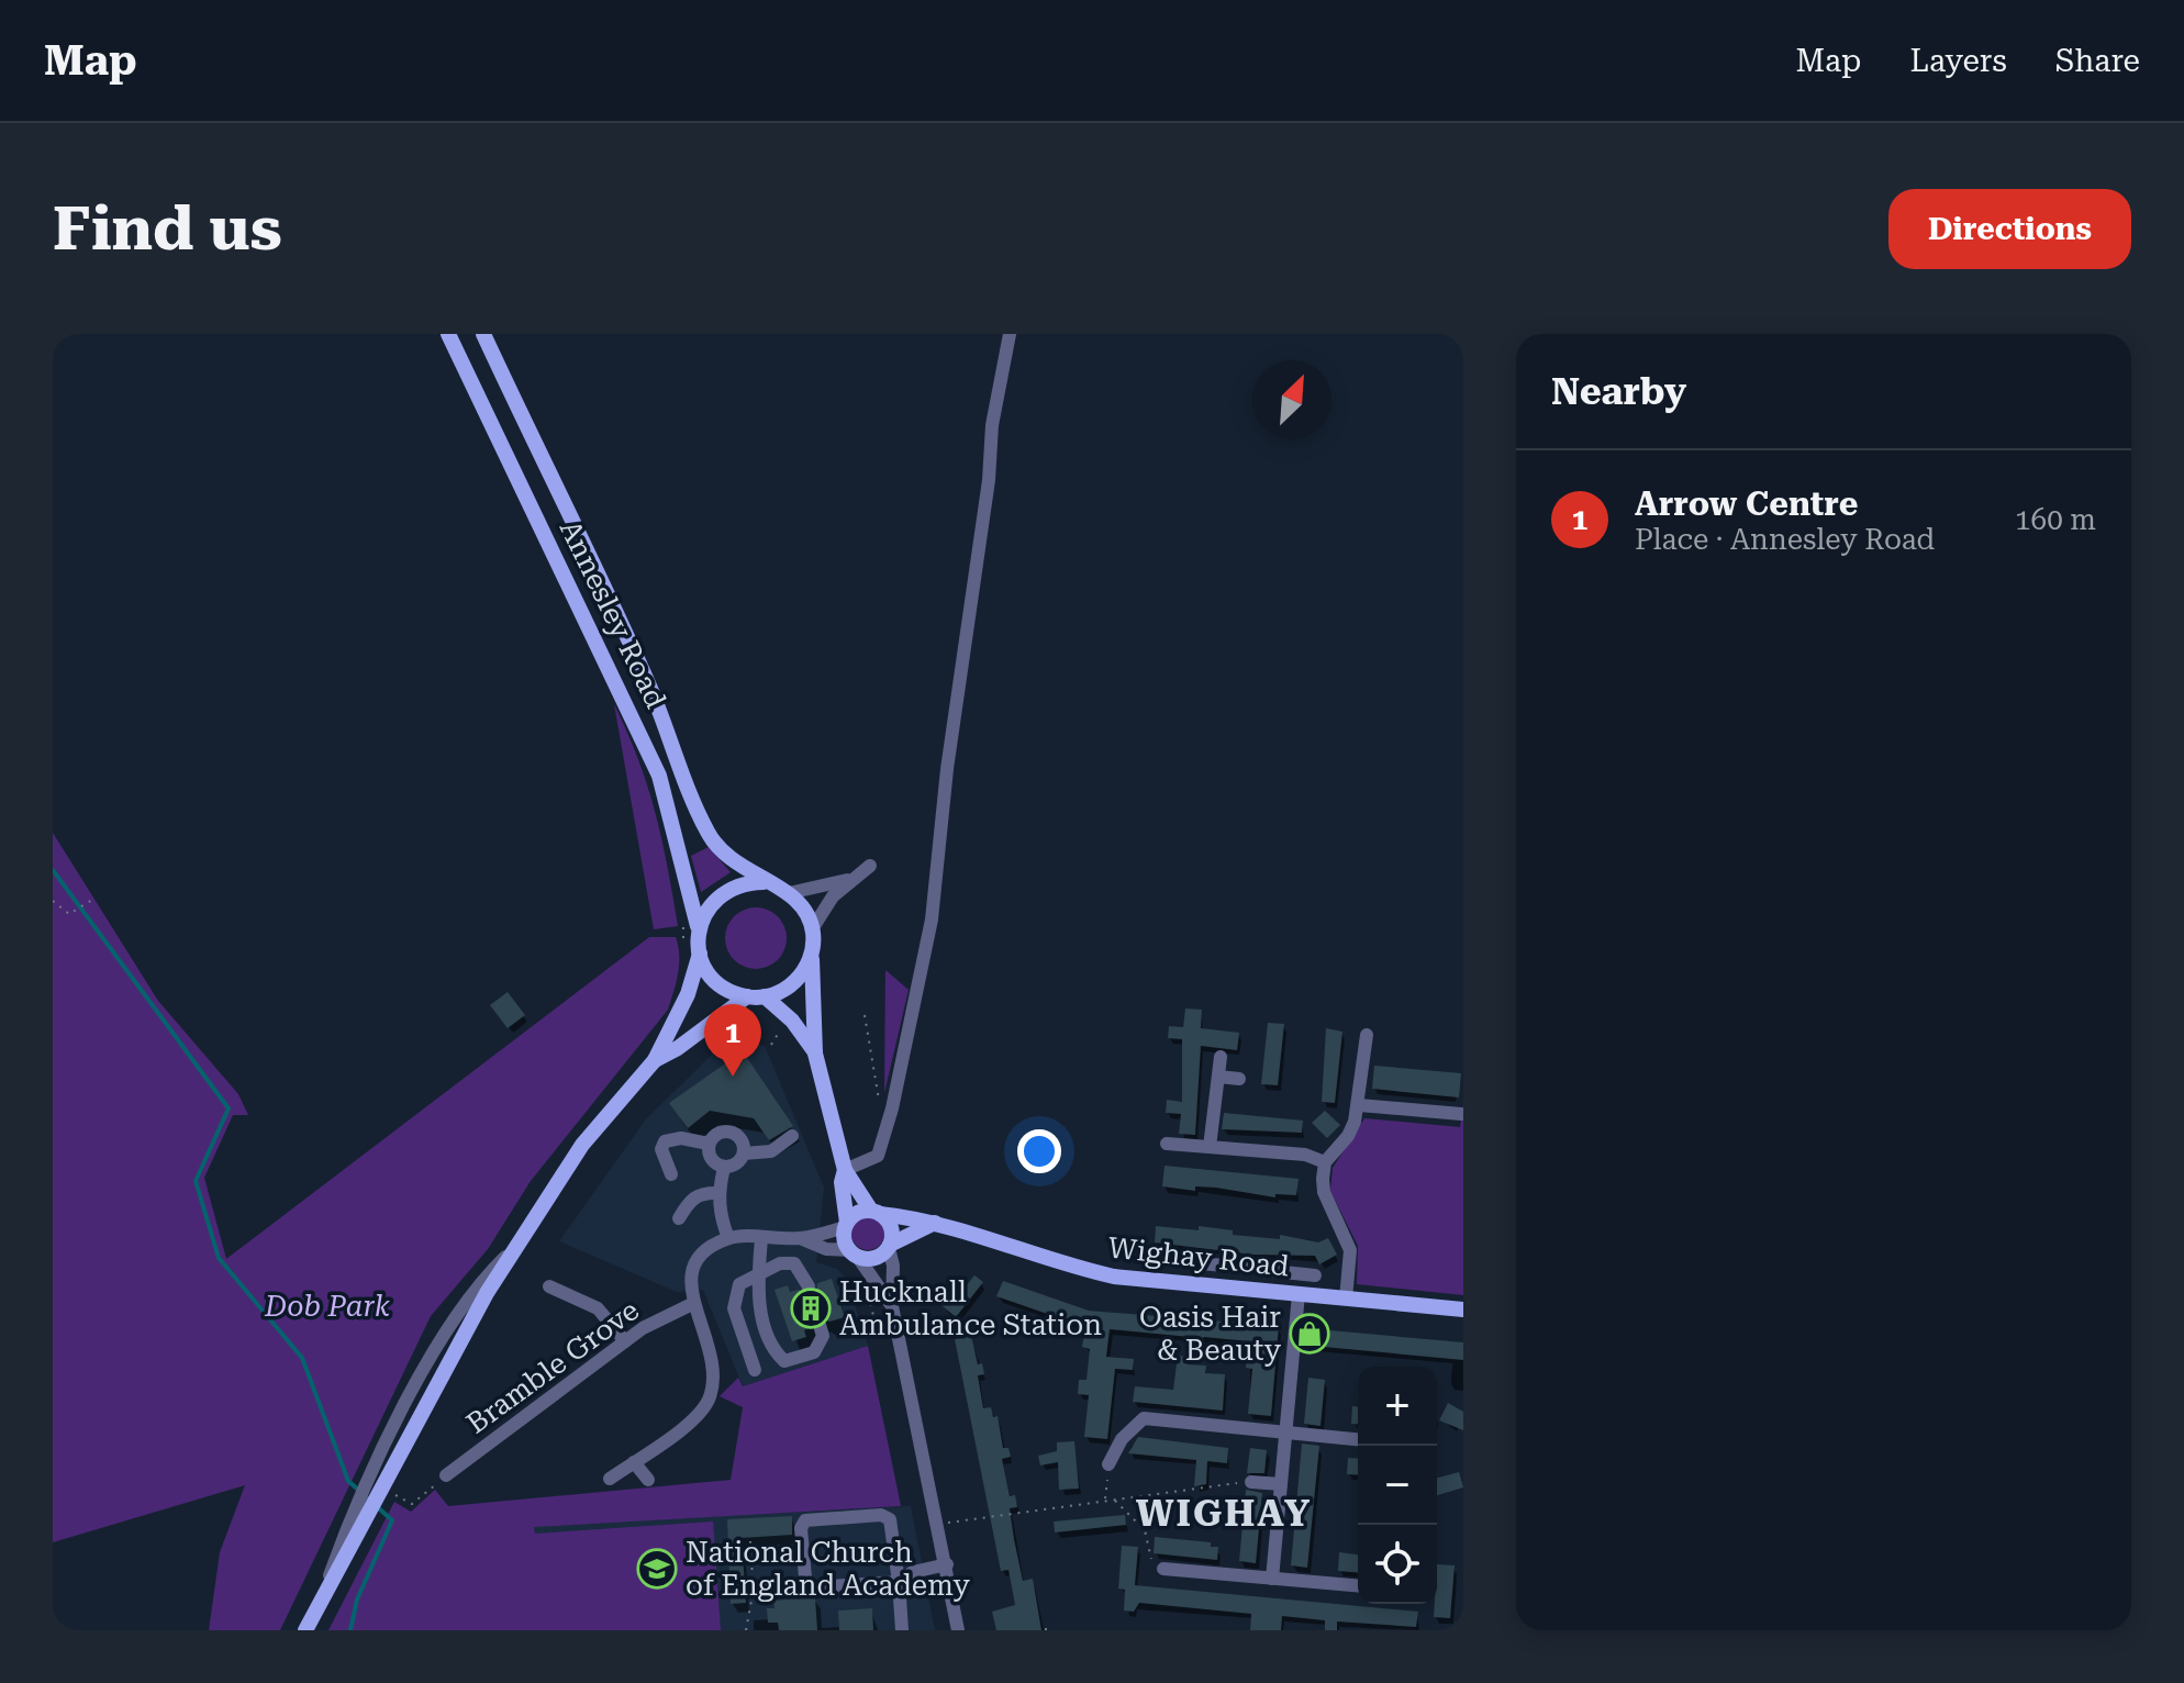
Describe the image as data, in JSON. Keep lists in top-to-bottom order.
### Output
{
  "streets": {
    "main road": ["Annesley Road", "Wighay Road"],
    "street": ["Bramble Grove"]
  },
  "districts": ["WIGHAY"],
  "parks": ["Dob Park"],
  "places": {
    "building": ["Hucknall Ambulance Station"],
    "shop": ["Oasis Hair & Beauty"],
    "school or university": ["National Church of England Academy"]
  },
  "north": "top right",
  "page": {
    "header": "Map",
    "nav": ["Map", "Layers", "Share"],
    "buttons": "Directions",
    "title": "Find us",
    "heading": "Nearby",
    "list": [
      {
        "mark": "1",
        "name": "Arrow Centre",
        "note": "Place · Annesley Road",
        "value": "160 m"
      }
    ],
    "pins": "1",
    "map_buttons": ["+", "−"]
  }
}
